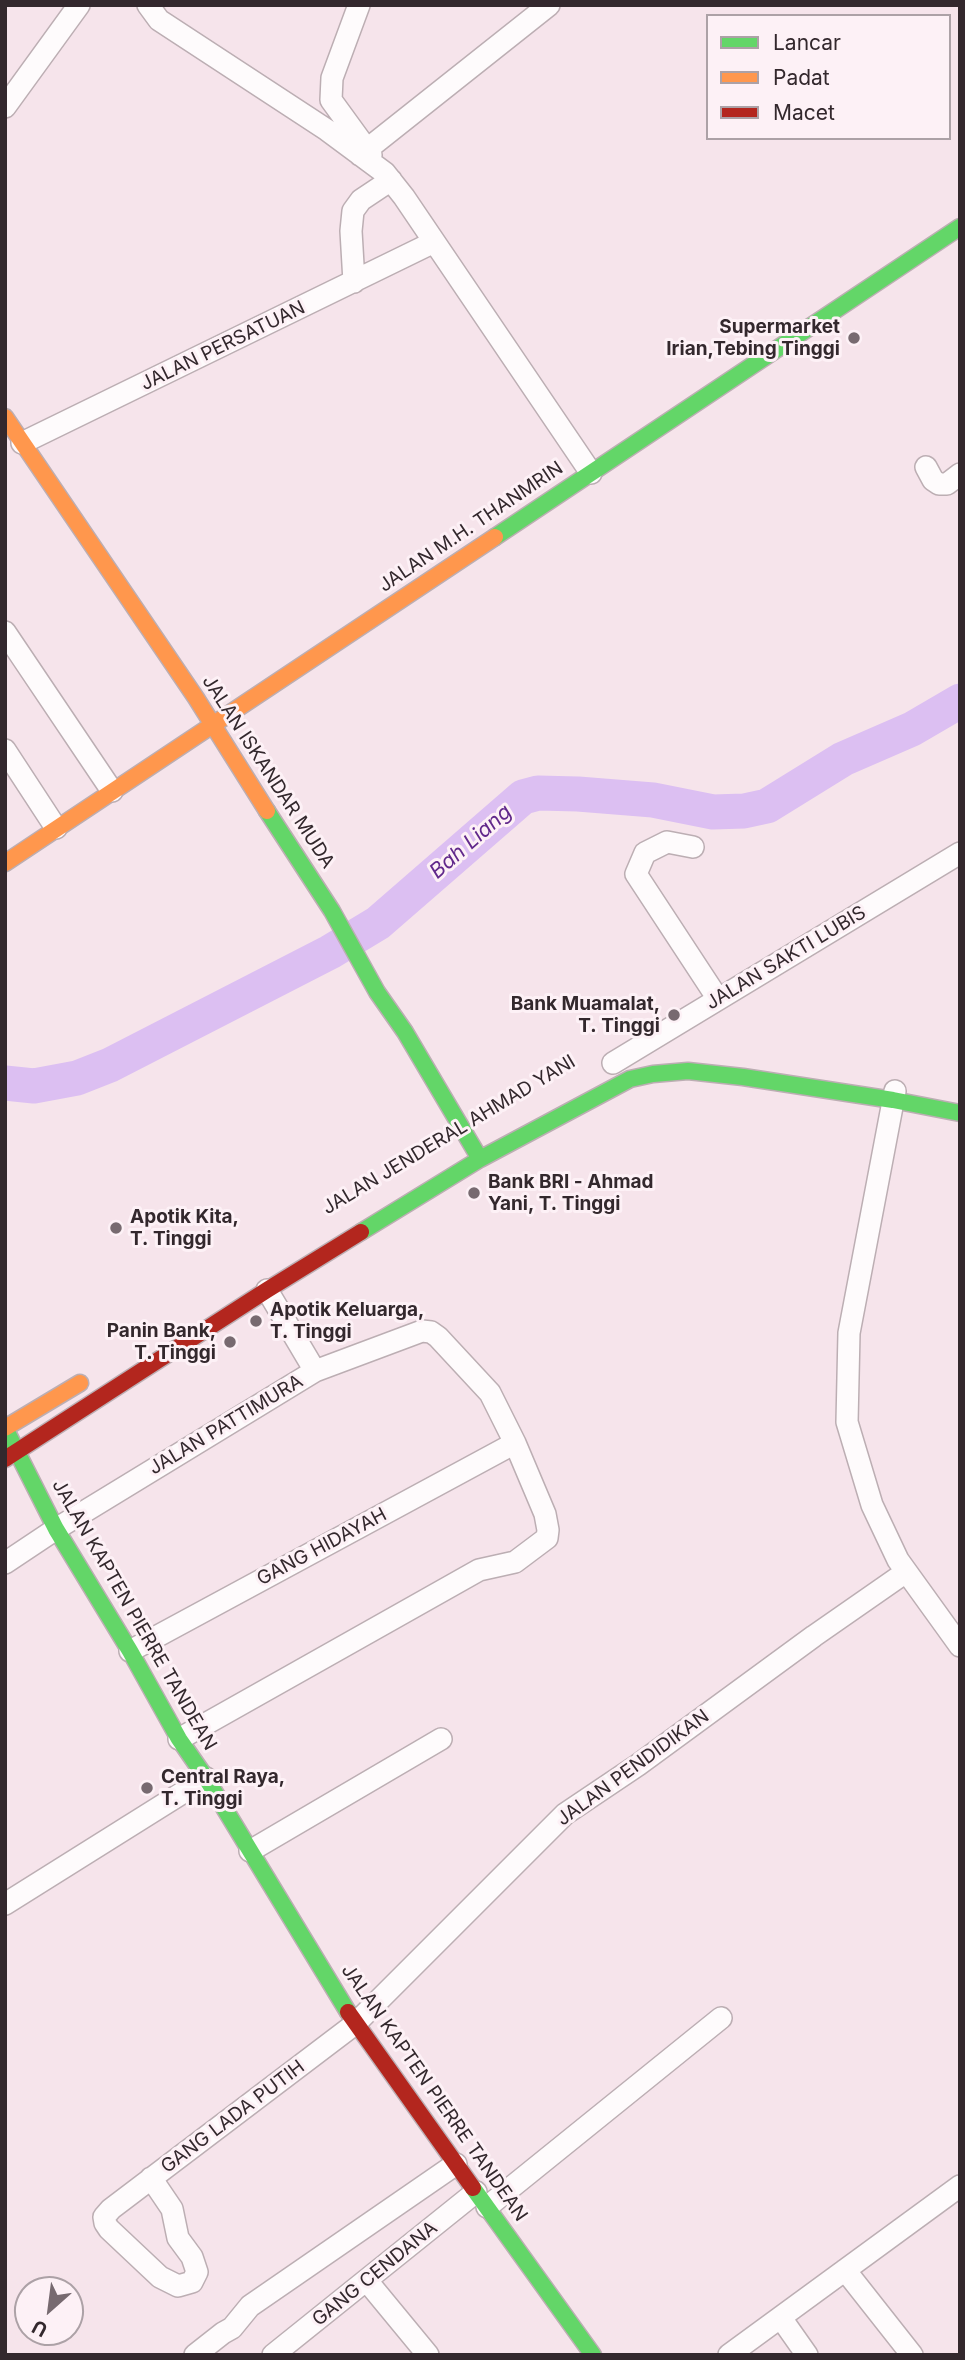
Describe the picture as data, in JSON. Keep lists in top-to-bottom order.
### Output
{
  "streets": {
    "main road": [
      "JALAN M.H. THANMRIN",
      "JALAN ISKANDAR MUDA",
      "JALAN JENDERAL AHMAD YANI",
      "JALAN KAPTEN PIERRE TANDEAN"
    ],
    "street": [
      "JALAN PERSATUAN",
      "JALAN SAKTI LUBIS",
      "JALAN PATTIMURA",
      "GANG HIDAYAH",
      "JALAN PENDIDIKAN",
      "GANG LADA PUTIH",
      "GANG CENDANA"
    ]
  },
  "crossings": [
    ["JALAN PERSATUAN", "JALAN ISKANDAR MUDA"],
    ["JALAN M.H. THANMRIN", "JALAN ISKANDAR MUDA"],
    ["JALAN ISKANDAR MUDA", "JALAN JENDERAL AHMAD YANI"],
    ["JALAN JENDERAL AHMAD YANI", "JALAN PATTIMURA"],
    ["JALAN JENDERAL AHMAD YANI", "JALAN KAPTEN PIERRE TANDEAN"],
    ["JALAN PATTIMURA", "JALAN KAPTEN PIERRE TANDEAN"],
    ["GANG HIDAYAH", "JALAN KAPTEN PIERRE TANDEAN"],
    ["JALAN KAPTEN PIERRE TANDEAN", "JALAN PENDIDIKAN"],
    ["JALAN KAPTEN PIERRE TANDEAN", "GANG LADA PUTIH"],
    ["JALAN KAPTEN PIERRE TANDEAN", "GANG CENDANA"],
    ["JALAN PENDIDIKAN", "GANG LADA PUTIH"]
  ],
  "water": ["Bah Liang"],
  "places": [
    "Supermarket Irian,Tebing Tinggi",
    "Bank Muamalat, T. Tinggi",
    "Bank BRI - Ahmad Yani, T. Tinggi",
    "Apotik Kita, T. Tinggi",
    "Apotik Keluarga, T. Tinggi",
    "Panin Bank, T. Tinggi",
    "Central Raya, T. Tinggi"
  ],
  "legend": ["Lancar", "Padat", "Macet"],
  "north": "bottom left"
}
